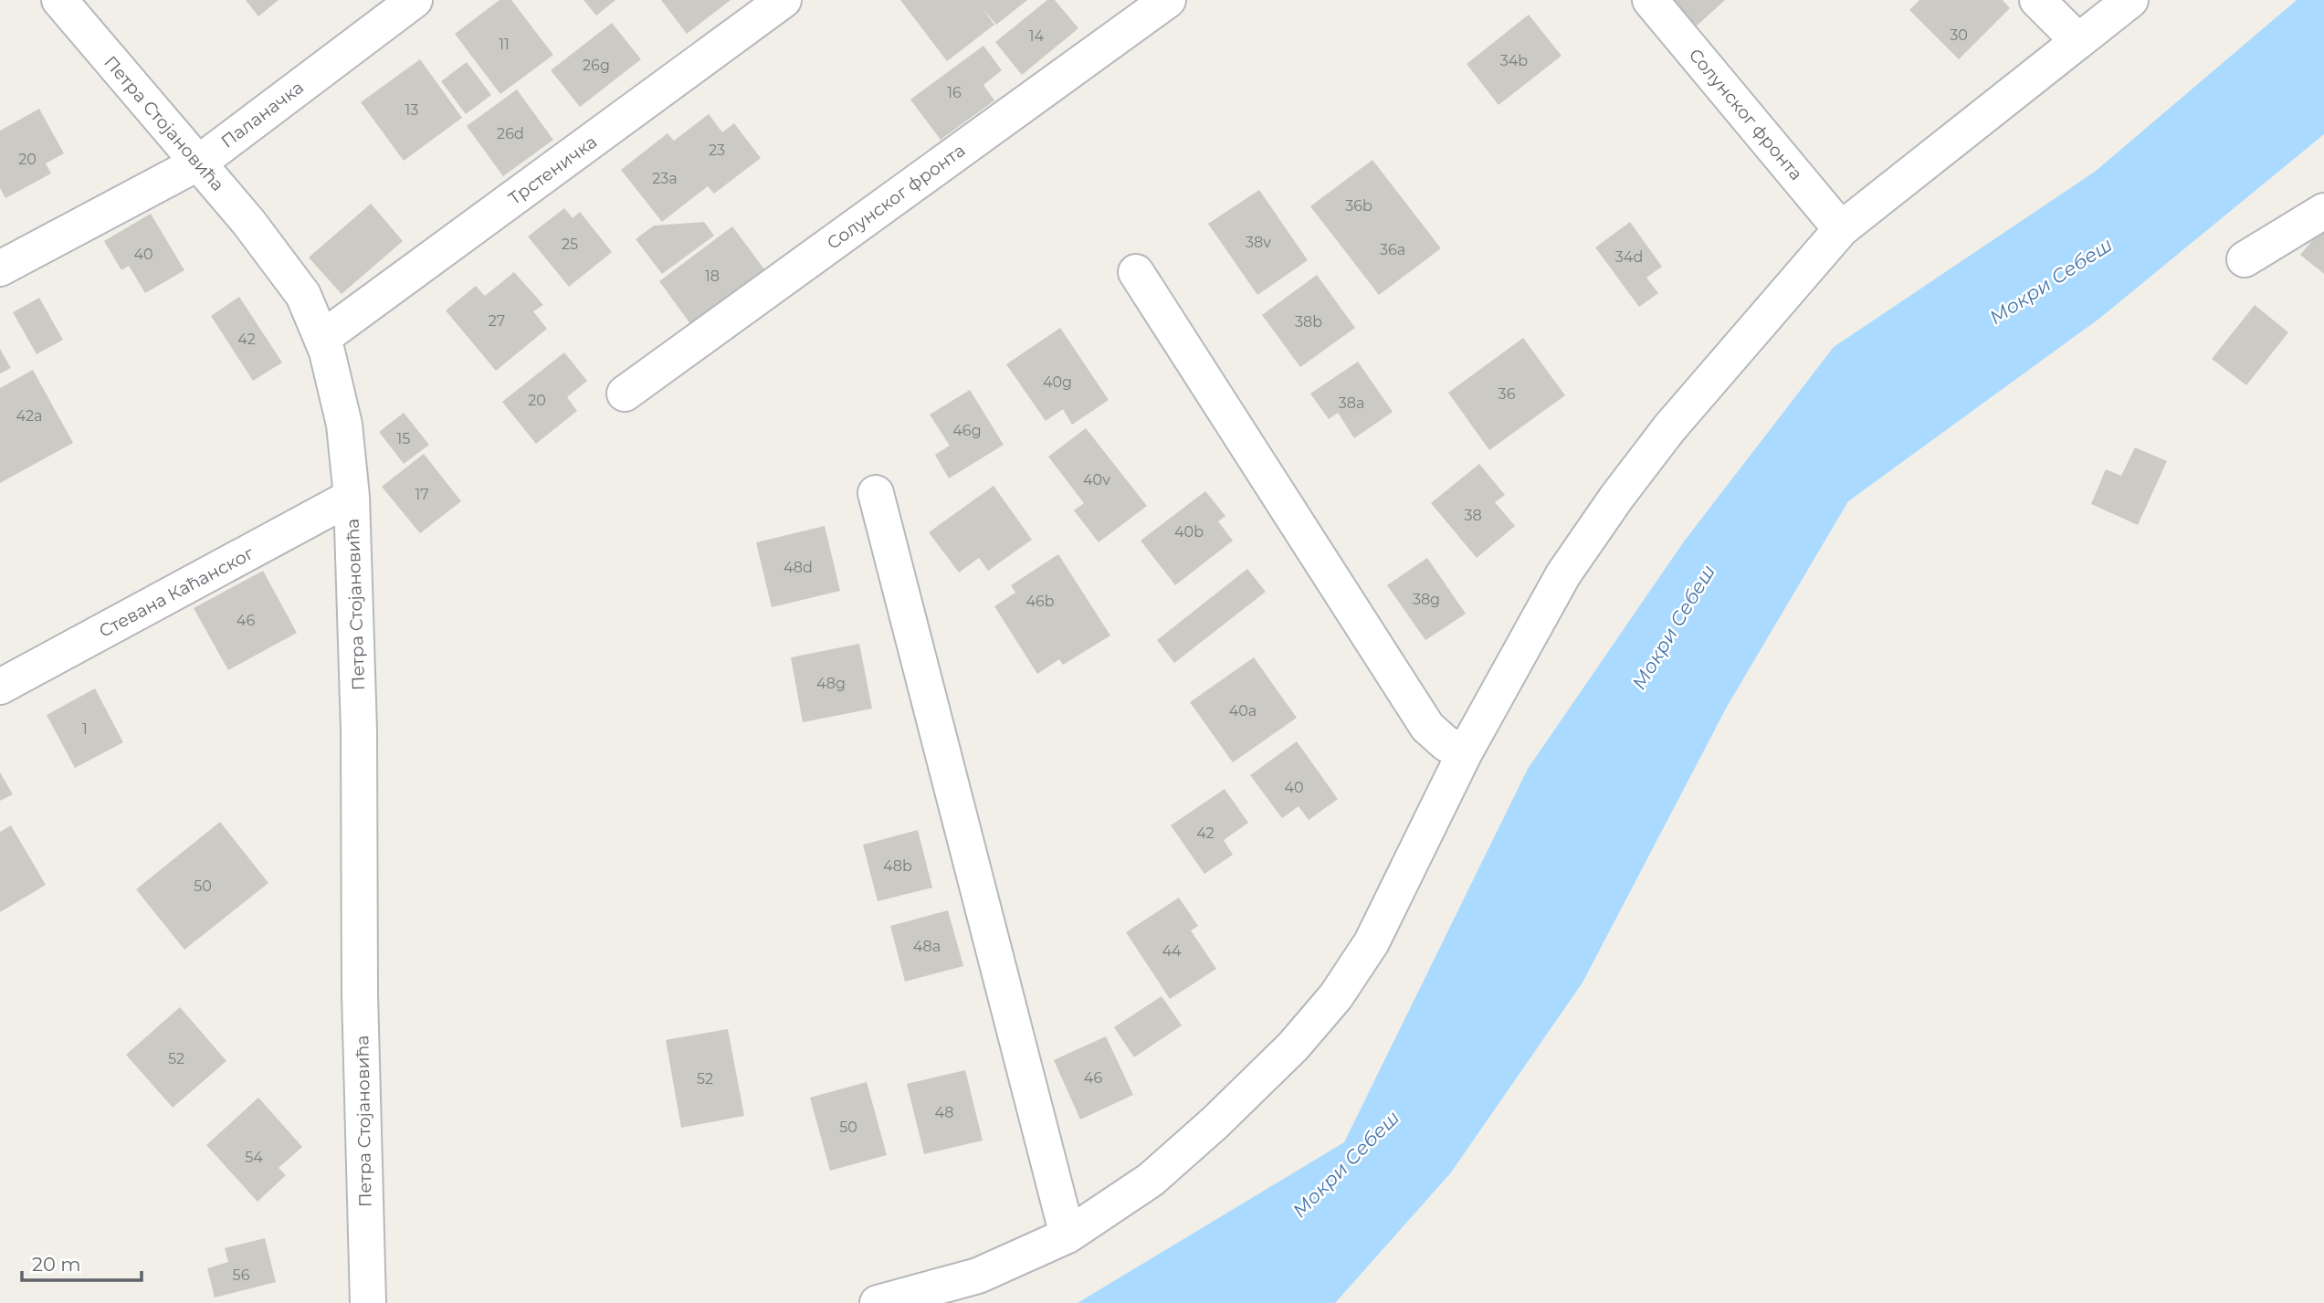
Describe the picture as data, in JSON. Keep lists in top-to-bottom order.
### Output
{
  "streets": {
    "street": [
      "Паланачка",
      "Солунског фронта",
      "Петра Стојановића",
      "Трстеничка",
      "Стевана Каћанског"
    ]
  },
  "crossings": [
    ["Паланачка", "Петра Стојановића"],
    ["Петра Стојановића", "Трстеничка"],
    ["Петра Стојановића", "Стевана Каћанског"]
  ],
  "water": ["Мокри Себеш"],
  "house_numbers": [
    "30",
    "14",
    "11",
    "34b",
    "26g",
    "16",
    "13",
    "26d",
    "23",
    "20",
    "23a",
    "36b",
    "38v",
    "25",
    "36a",
    "40",
    "34d",
    "18",
    "27",
    "38b",
    "42",
    "40g",
    "36",
    "20",
    "38a",
    "42a",
    "46g",
    "15",
    "40v",
    "17",
    "38",
    "40b",
    "48d",
    "38g",
    "46b",
    "46",
    "48g",
    "40a",
    "1",
    "40",
    "42",
    "48b",
    "50",
    "48a",
    "44",
    "52",
    "46",
    "52",
    "48",
    "50",
    "54",
    "56"
  ],
  "scale_bar": "20 m"
}
